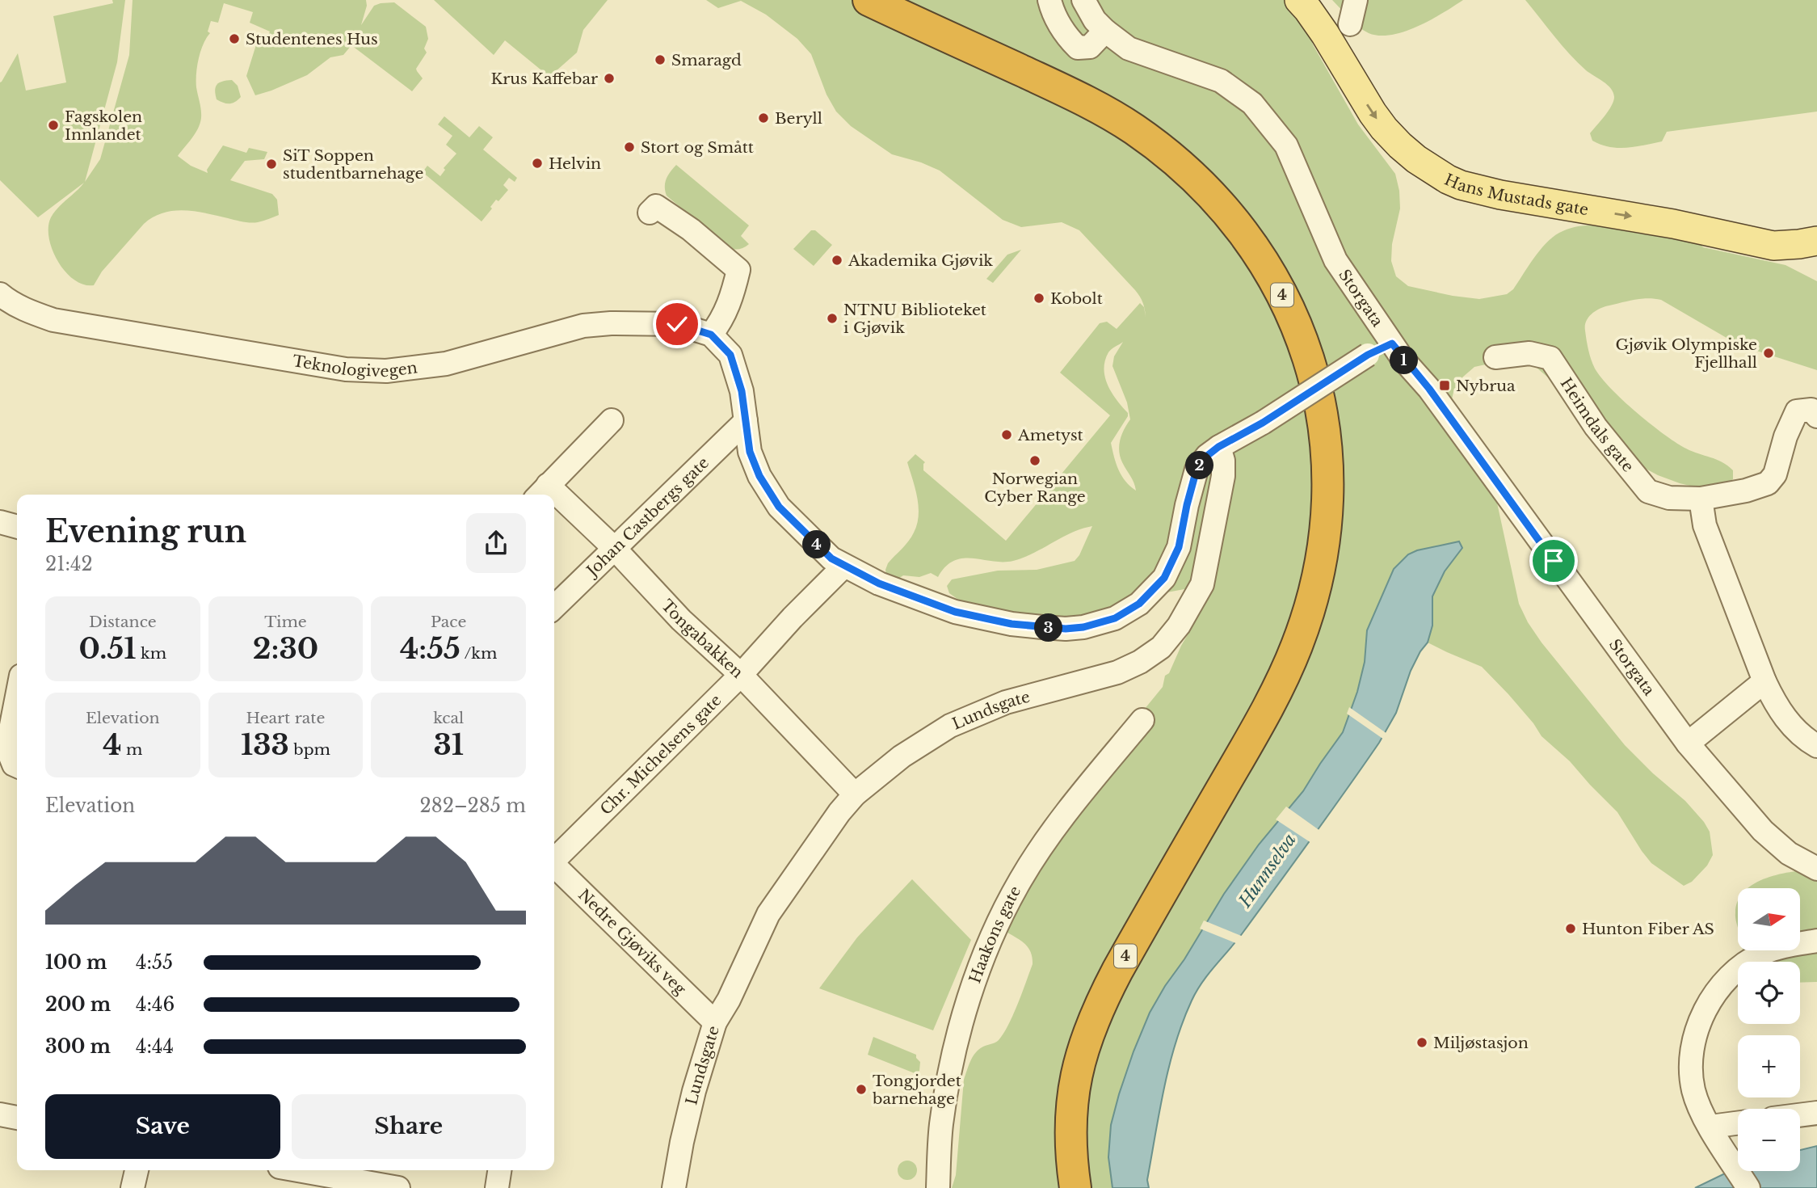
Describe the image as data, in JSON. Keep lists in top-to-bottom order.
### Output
{
  "streets": {
    "highway": ["4"],
    "main road": ["Hans Mustads gate"],
    "street": [
      "Storgata",
      "Teknologivegen",
      "Heimdals gate",
      "Johan Castbergs gate",
      "Tongabakken",
      "Lundsgate",
      "Chr. Michelsens gate",
      "Haakons gate",
      "Nedre Gjøviks veg"
    ]
  },
  "crossings": [
    ["Johan Castbergs gate", "Tongabakken"],
    ["Tongabakken", "Lundsgate"],
    ["Tongabakken", "Chr. Michelsens gate"],
    ["Lundsgate", "Nedre Gjøviks veg"]
  ],
  "one_way": ["Hans Mustads gate"],
  "water": ["Hunnselva"],
  "places": {
    "other": [
      "Studentenes Hus",
      "Smaragd",
      "Krus Kaffebar",
      "Beryll",
      "Fagskolen Innlandet",
      "Stort og Smått",
      "Helvin",
      "SiT Soppen studentbarnehage",
      "Akademika Gjøvik",
      "Kobolt",
      "NTNU Biblioteket i Gjøvik",
      "Gjøvik Olympiske Fjellhall",
      "Ametyst",
      "Norwegian Cyber Range",
      "Hunton Fiber AS",
      "Miljøstasjon",
      "Tongjordet barnehage"
    ],
    "transit": ["Nybrua"]
  },
  "north": "right",
  "page": {
    "pins": [
      "1",
      "2",
      "4",
      "3"
    ],
    "heading": ["Evening run", "21:42"],
    "stats": [
      ["Distance", "0.51 km"],
      ["Time", "2:30"],
      ["Pace", "4:55 /km"],
      ["Elevation", "4 m"],
      ["Heart rate", "133 bpm"],
      ["kcal", "31"]
    ],
    "chart": ["Elevation", "282–285 m"],
    "map_buttons": ["+", "−"],
    "list": [
      {
        "name": "100 m",
        "note": "4:55"
      },
      {
        "name": "200 m",
        "note": "4:46"
      },
      {
        "name": "300 m",
        "note": "4:44"
      }
    ],
    "buttons": ["Save", "Share"]
  }
}
